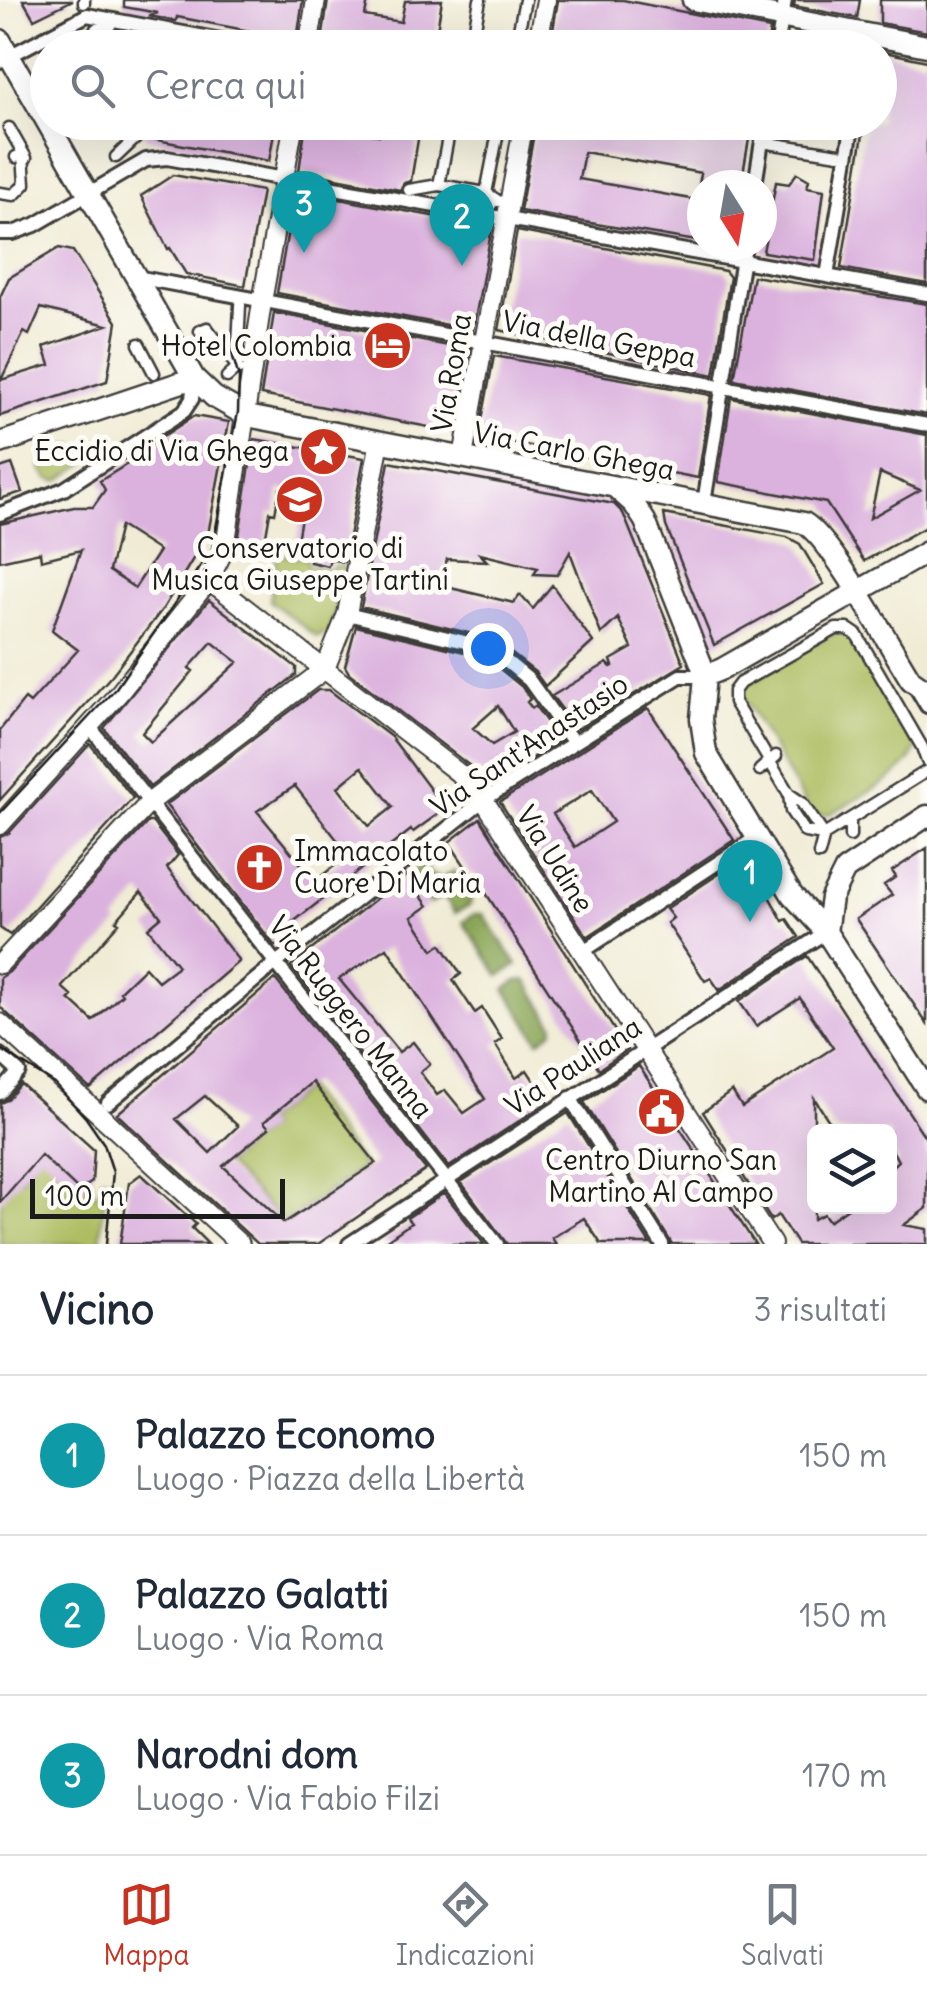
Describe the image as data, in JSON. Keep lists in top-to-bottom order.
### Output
{
  "streets": {
    "main road": ["Via Roma", "Via Carlo Ghega", "Via Udine"],
    "street": [
      "Via della Geppa",
      "Via Sant'Anastasio",
      "Via Ruggero Manna",
      "Via Pauliana"
    ]
  },
  "crossings": [
    ["Via della Geppa", "Via Roma"],
    ["Via Roma", "Via Carlo Ghega"],
    ["Via Sant'Anastasio", "Via Udine"],
    ["Via Sant'Anastasio", "Via Ruggero Manna"],
    ["Via Udine", "Via Pauliana"],
    ["Via Ruggero Manna", "Via Pauliana"]
  ],
  "places": {
    "hotel": ["Hotel Colombia"],
    "place": ["Eccidio di Via Ghega"],
    "school or university": ["Conservatorio di Musica Giuseppe Tartini"],
    "church": ["Immacolato Cuore Di Maria"],
    "public building": ["Centro Diurno San Martino Al Campo"]
  },
  "scale_bar": "100 m",
  "north": "bottom",
  "page": {
    "search": "Cerca qui",
    "pins": ["3", "2", "1"],
    "scale": "100 m",
    "heading": ["Vicino", "3 risultati"],
    "list": [
      {
        "mark": "1",
        "name": "Palazzo Economo",
        "note": "Luogo · Piazza della Libertà",
        "value": "150 m"
      },
      {
        "mark": "2",
        "name": "Palazzo Galatti",
        "note": "Luogo · Via Roma",
        "value": "150 m"
      },
      {
        "mark": "3",
        "name": "Narodni dom",
        "note": "Luogo · Via Fabio Filzi",
        "value": "170 m"
      }
    ],
    "nav": ["Mappa", "Indicazioni", "Salvati"]
  }
}
